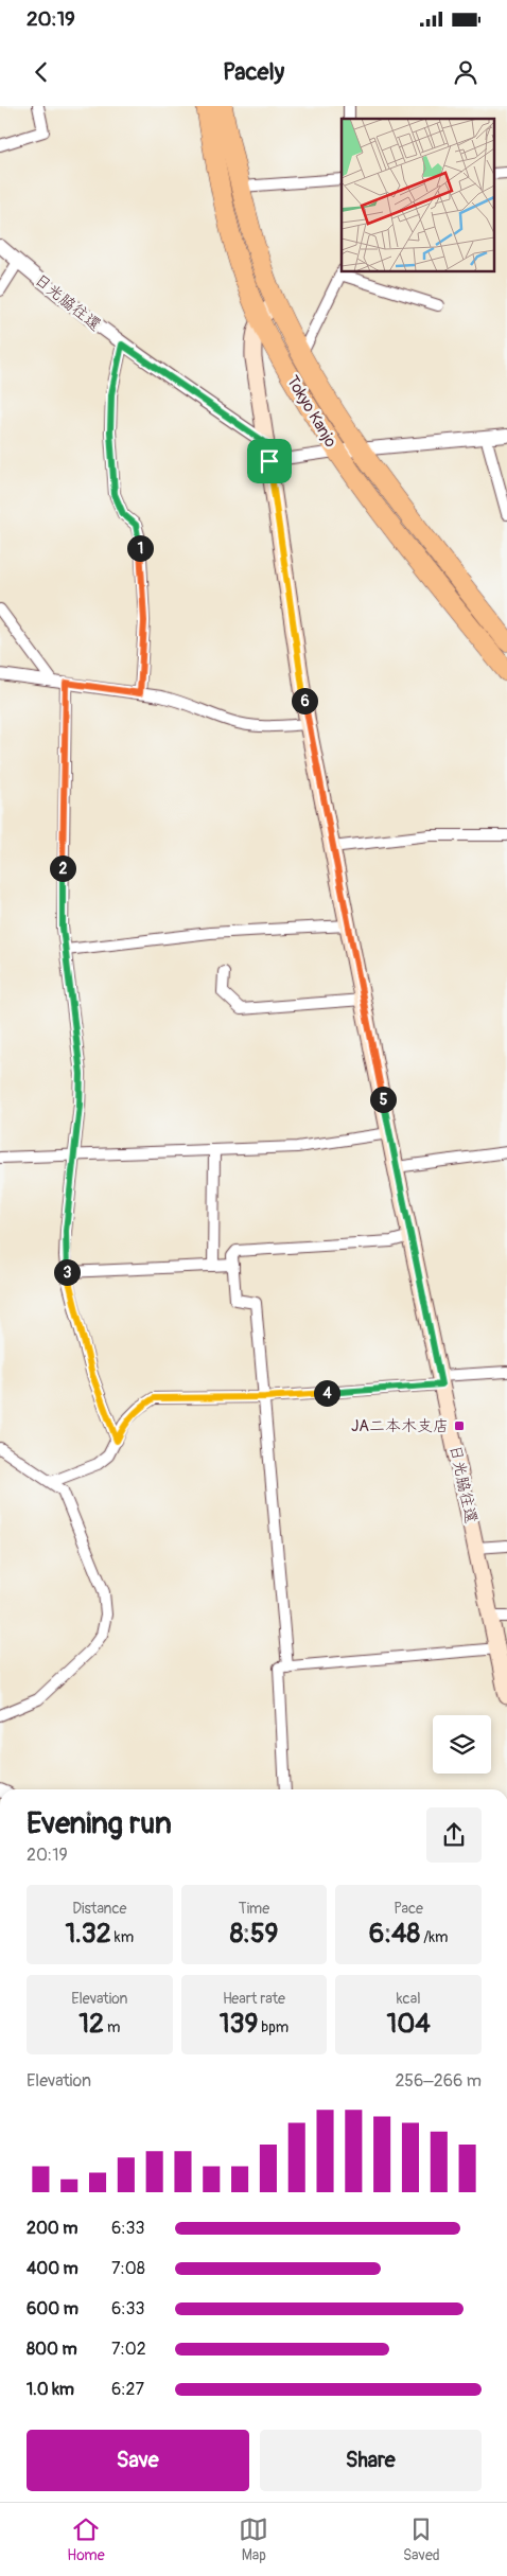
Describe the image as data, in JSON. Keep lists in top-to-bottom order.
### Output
{
  "streets": {
    "highway": ["Tokyo Kanjo"],
    "main road": ["日光脇往還"]
  },
  "places": {
    "transit": ["JA二本木支店"]
  },
  "page": {
    "status": "20:19",
    "header": "Pacely",
    "pins": [
      "1",
      "6",
      "2",
      "5",
      "3",
      "4"
    ],
    "heading": ["Evening run", "20:19"],
    "stats": [
      ["Distance", "1.32 km"],
      ["Time", "8:59"],
      ["Pace", "6:48 /km"],
      ["Elevation", "12 m"],
      ["Heart rate", "139 bpm"],
      ["kcal", "104"]
    ],
    "chart": ["Elevation", "256–266 m"],
    "list": [
      {
        "name": "200 m",
        "note": "6:33"
      },
      {
        "name": "400 m",
        "note": "7:08"
      },
      {
        "name": "600 m",
        "note": "6:33"
      },
      {
        "name": "800 m",
        "note": "7:02"
      },
      {
        "name": "1.0 km",
        "note": "6:27"
      }
    ],
    "buttons": ["Save", "Share"],
    "tabs": ["Home", "Map", "Saved"]
  }
}
